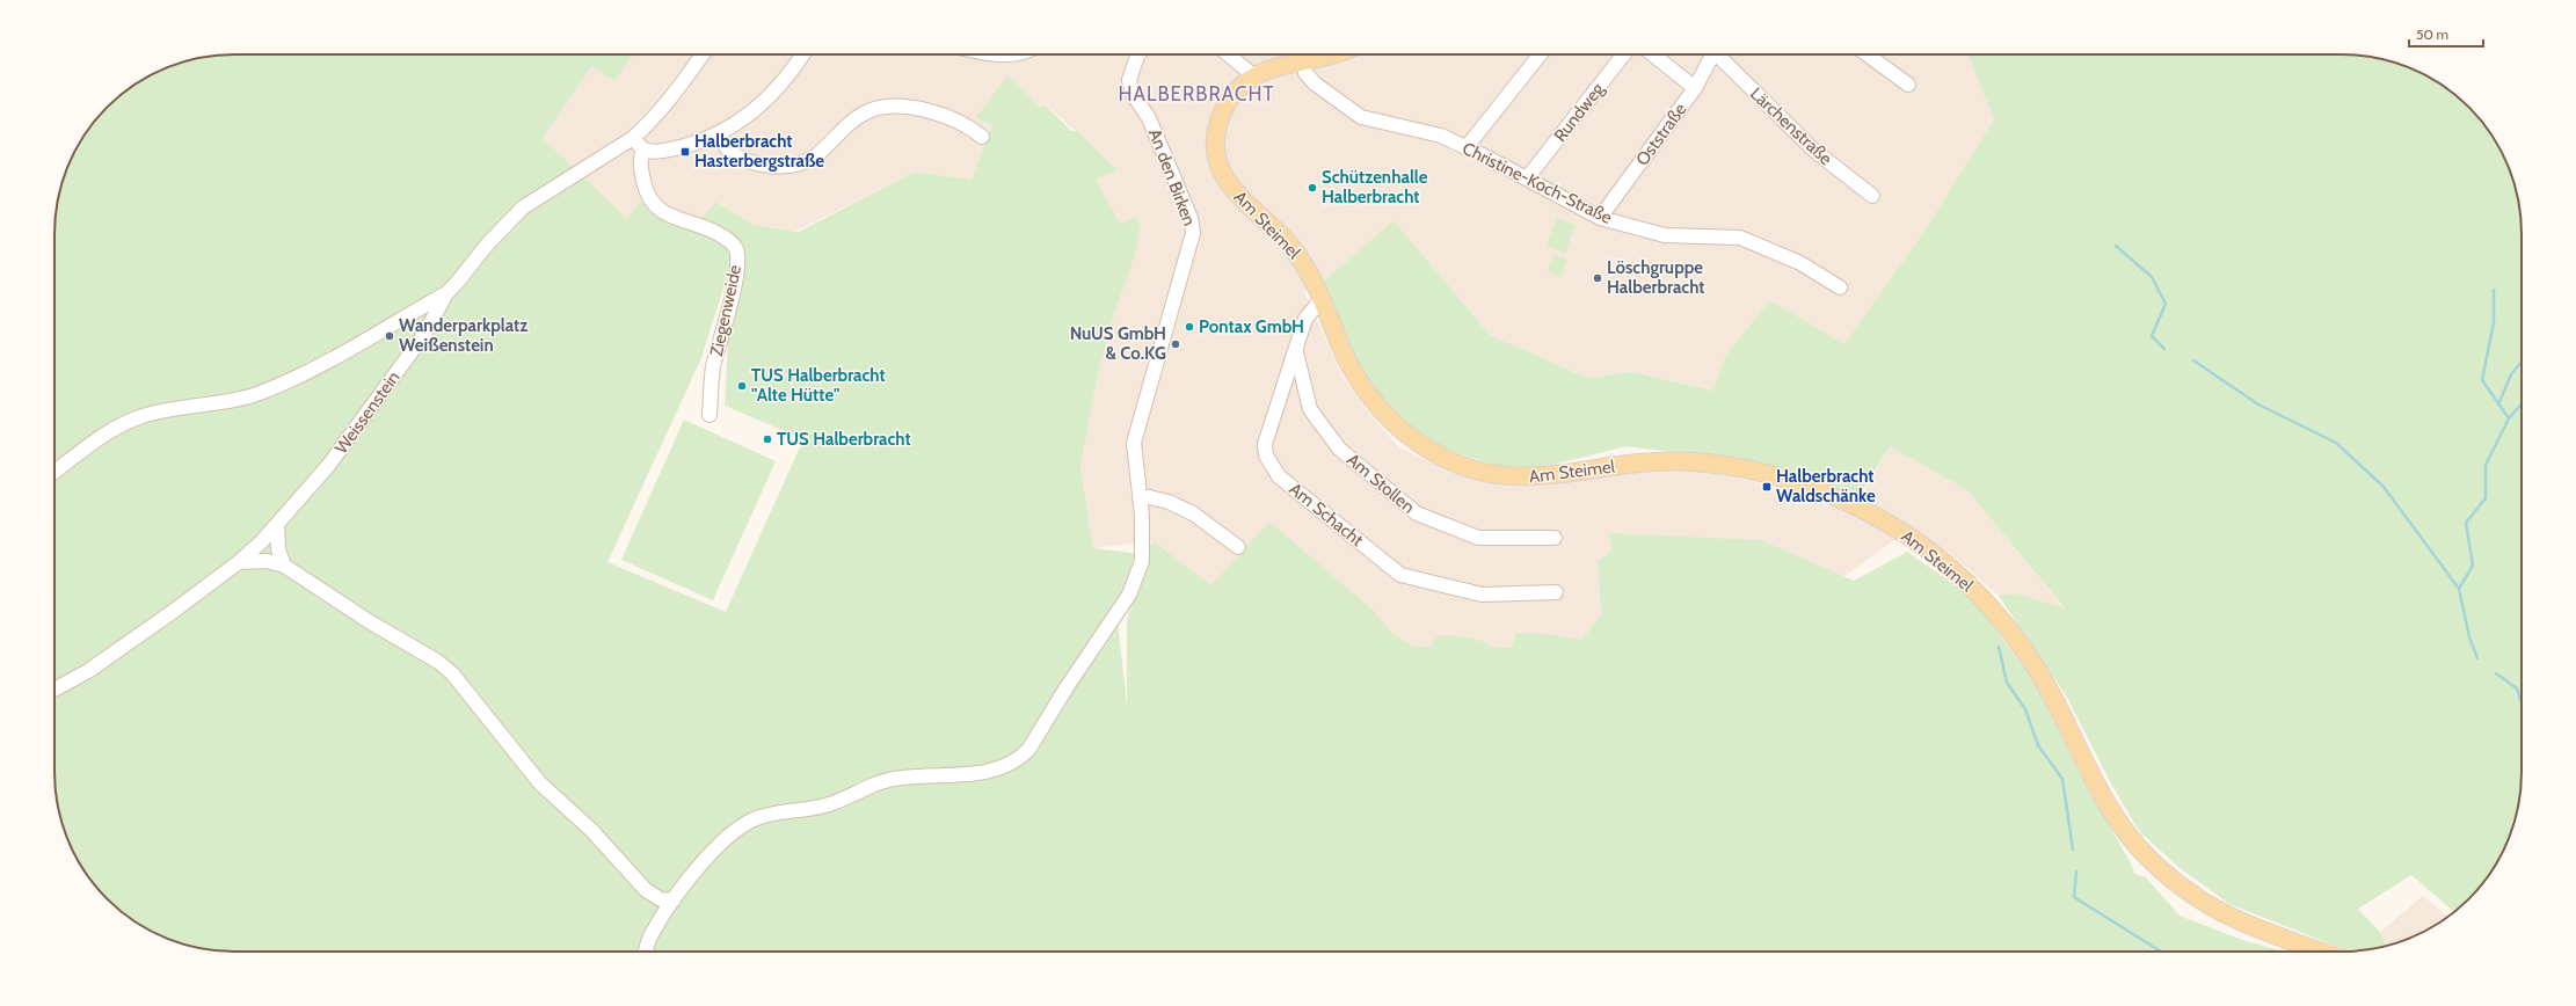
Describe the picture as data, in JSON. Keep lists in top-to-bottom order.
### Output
{
  "streets": {
    "main road": ["Am Steimel"],
    "street": [
      "Rundweg",
      "Lärchenstraße",
      "Oststraße",
      "An den Birken",
      "Christine-Koch-Straße",
      "Ziegenweide",
      "Weissenstein",
      "Am Stollen",
      "Am Schacht"
    ]
  },
  "crossings": [
    ["Rundweg", "Christine-Koch-Straße"],
    ["Oststraße", "Christine-Koch-Straße"],
    ["Christine-Koch-Straße", "Am Steimel"],
    ["Am Steimel", "Am Schacht"],
    ["Am Stollen", "Am Schacht"]
  ],
  "districts": ["HALBERBRACHT"],
  "places": {
    "transit": ["Halberbracht Hasterbergstraße", "Halberbracht Waldschänke"],
    "other": [
      "Schützenhalle Halberbracht",
      "Löschgruppe Halberbracht",
      "Pontax GmbH",
      "Wanderparkplatz Weißenstein",
      "NuUS GmbH & Co.KG",
      "TUS Halberbracht \"Alte Hütte\"",
      "TUS Halberbracht"
    ]
  },
  "scale_bar": "50 m"
}
